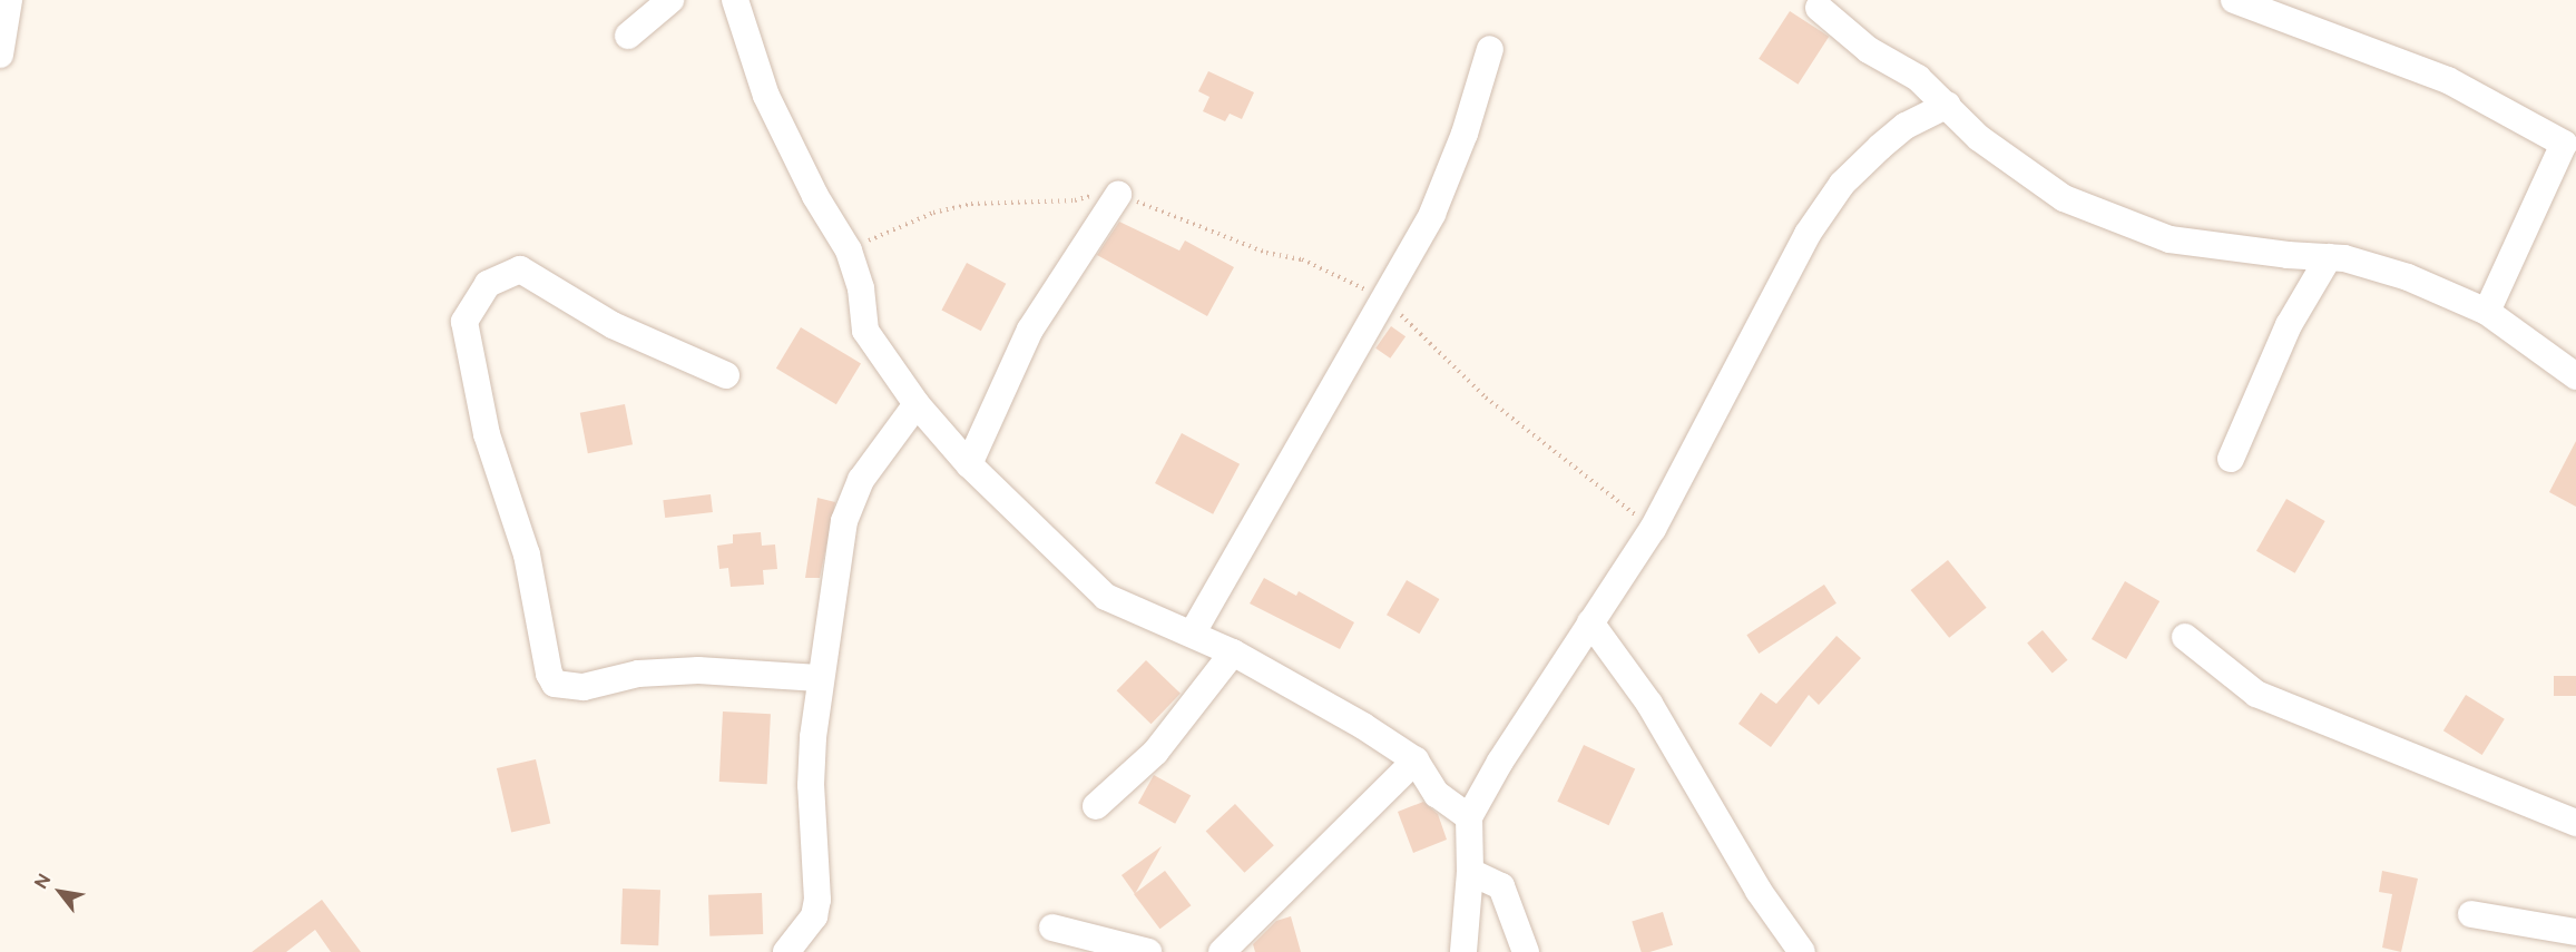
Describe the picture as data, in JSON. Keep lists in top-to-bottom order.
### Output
{
  "north": "top left"
}
